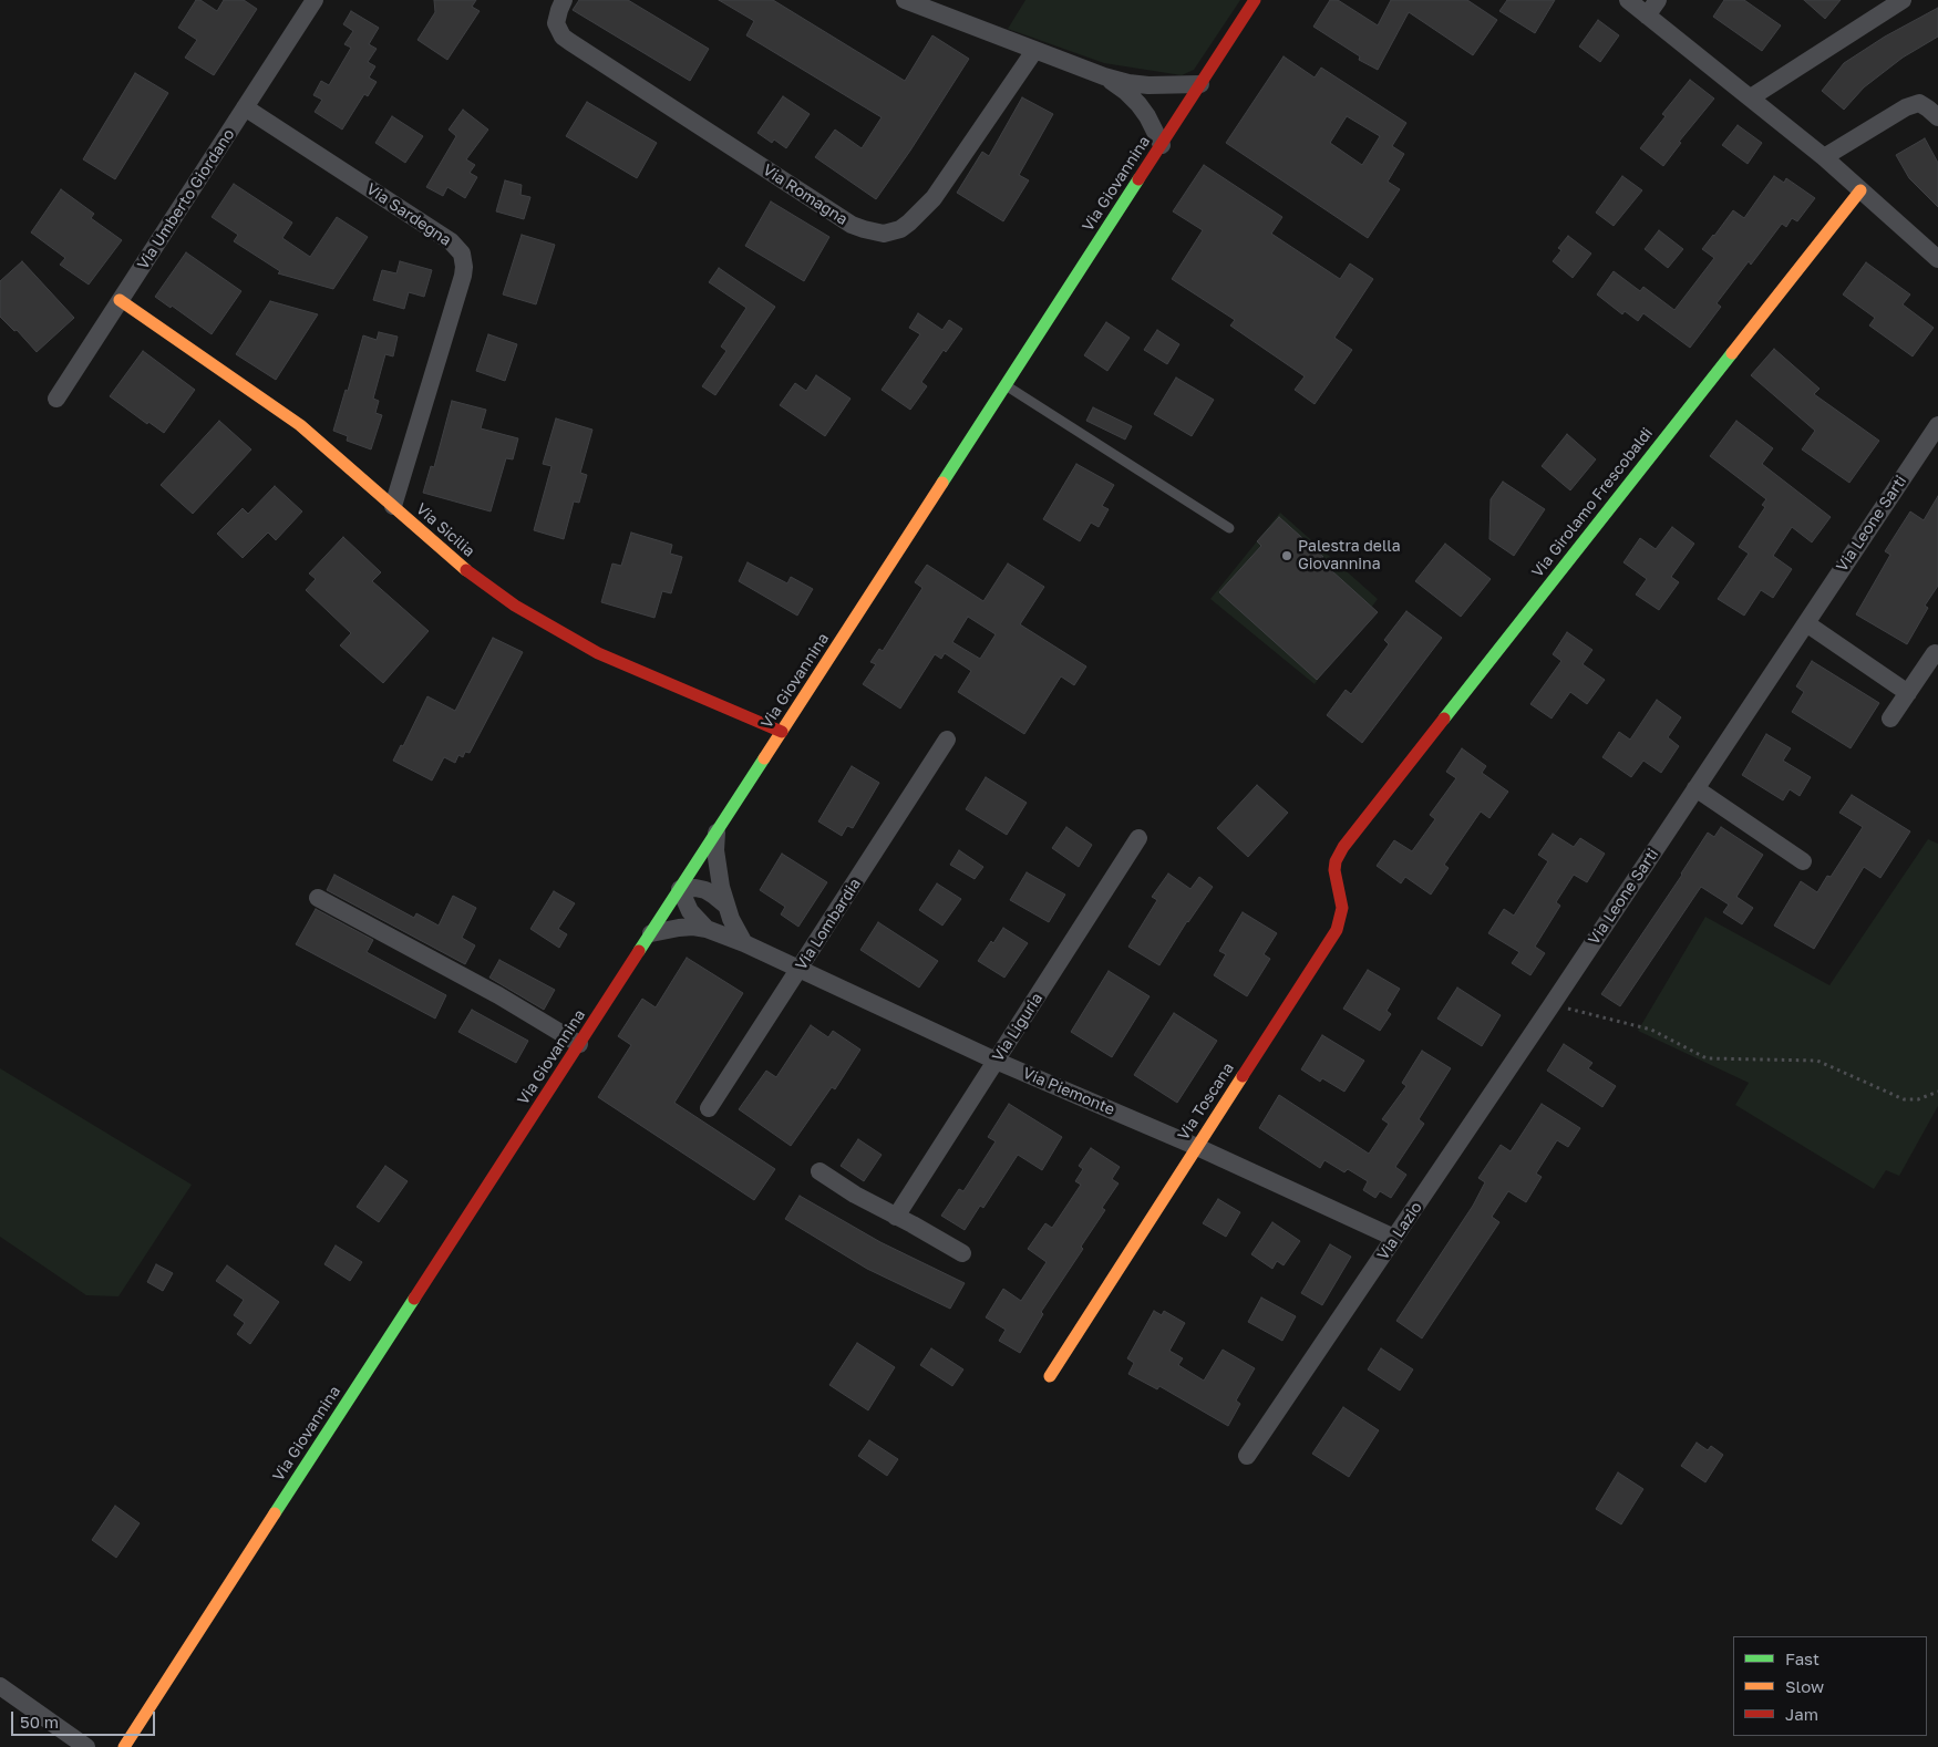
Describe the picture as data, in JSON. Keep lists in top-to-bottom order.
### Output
{
  "streets": {
    "street": [
      "Via Giovannina",
      "Via Romagna",
      "Via Umberto Giordano",
      "Via Sardegna",
      "Via Girolamo Frescobaldi",
      "Via Leone Sarti",
      "Via Sicilia",
      "Via Lombardia",
      "Via Liguria",
      "Via Piemonte",
      "Via Toscana",
      "Via Lazio"
    ]
  },
  "crossings": [
    ["Via Giovannina", "Via Sicilia"],
    ["Via Giovannina", "Via Piemonte"],
    ["Via Umberto Giordano", "Via Sardegna"],
    ["Via Umberto Giordano", "Via Sicilia"],
    ["Via Sardegna", "Via Sicilia"],
    ["Via Girolamo Frescobaldi", "Via Toscana"],
    ["Via Leone Sarti", "Via Lazio"],
    ["Via Lombardia", "Via Piemonte"],
    ["Via Liguria", "Via Piemonte"],
    ["Via Piemonte", "Via Toscana"],
    ["Via Piemonte", "Via Lazio"]
  ],
  "places": ["Palestra della Giovannina"],
  "legend": ["Fast", "Slow", "Jam"],
  "scale_bar": "50 m"
}
